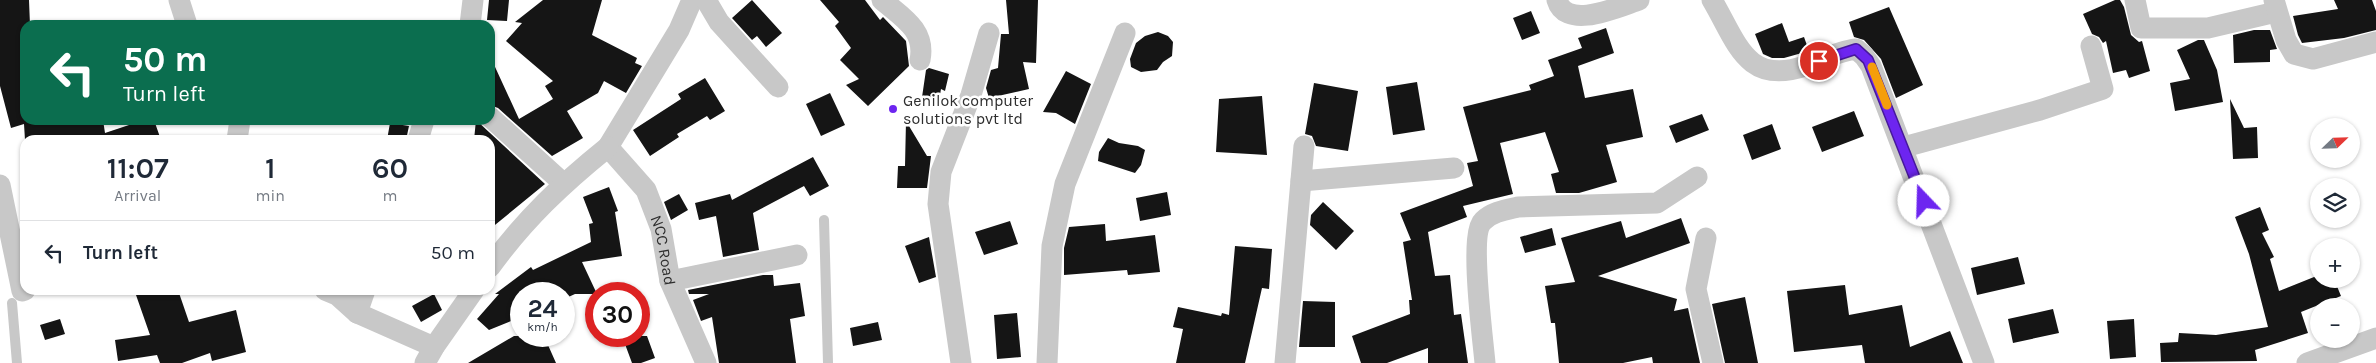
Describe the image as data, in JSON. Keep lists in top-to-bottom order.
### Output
{
  "streets": {
    "street": ["NCC Road"]
  },
  "places": ["Genilok computer solutions pvt ltd"],
  "north": "top right",
  "page": {
    "turn": ["50 m", "Turn left"],
    "map_buttons": ["+", "−"],
    "eta": [
      "11:07",
      "Arrival",
      "1",
      "min",
      "60",
      "m"
    ],
    "list": [
      {
        "name": "Turn left",
        "value": "50 m"
      }
    ],
    "speed": "24 km/h",
    "limit": "30"
  }
}
